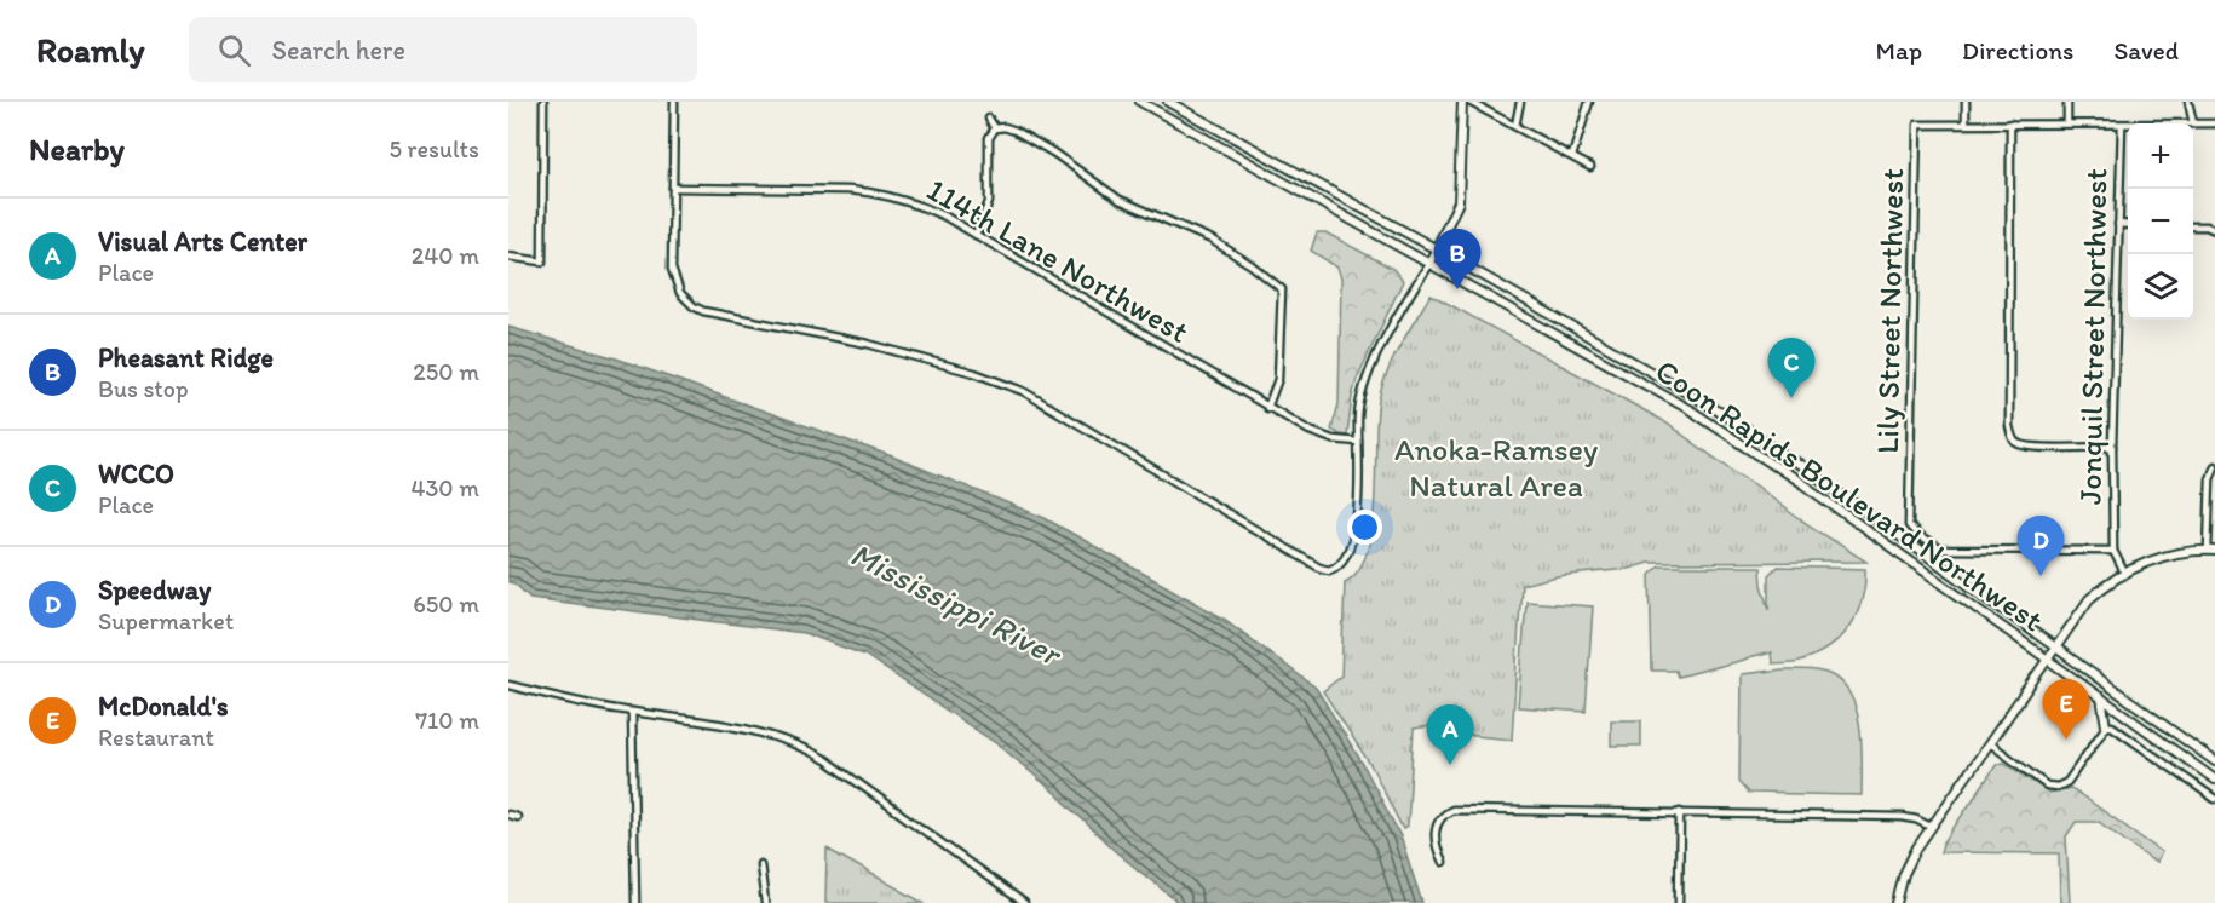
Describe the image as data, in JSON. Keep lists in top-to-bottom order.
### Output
{
  "streets": {
    "main road": ["Coon Rapids Boulevard Northwest"],
    "street": ["114th Lane Northwest", "Lily Street Northwest", "Jonquil Street Northwest"]
  },
  "crossings": [
    ["Lily Street Northwest", "Jonquil Street Northwest"]
  ],
  "water": ["Mississippi River"],
  "parks": ["Anoka-Ramsey Natural Area"],
  "page": {
    "header": "Roamly",
    "search": "Search here",
    "nav": ["Map", "Directions", "Saved"],
    "heading": ["Nearby", "5 results"],
    "map_buttons": ["+", "−"],
    "list": [
      {
        "mark": "A",
        "name": "Visual Arts Center",
        "note": "Place",
        "value": "240 m"
      },
      {
        "mark": "B",
        "name": "Pheasant Ridge",
        "note": "Bus stop",
        "value": "250 m"
      },
      {
        "mark": "C",
        "name": "WCCO",
        "note": "Place",
        "value": "430 m"
      },
      {
        "mark": "D",
        "name": "Speedway",
        "note": "Supermarket",
        "value": "650 m"
      },
      {
        "mark": "E",
        "name": "McDonald's",
        "note": "Restaurant",
        "value": "710 m"
      }
    ],
    "pins": [
      "B",
      "C",
      "D",
      "E",
      "A"
    ]
  }
}
